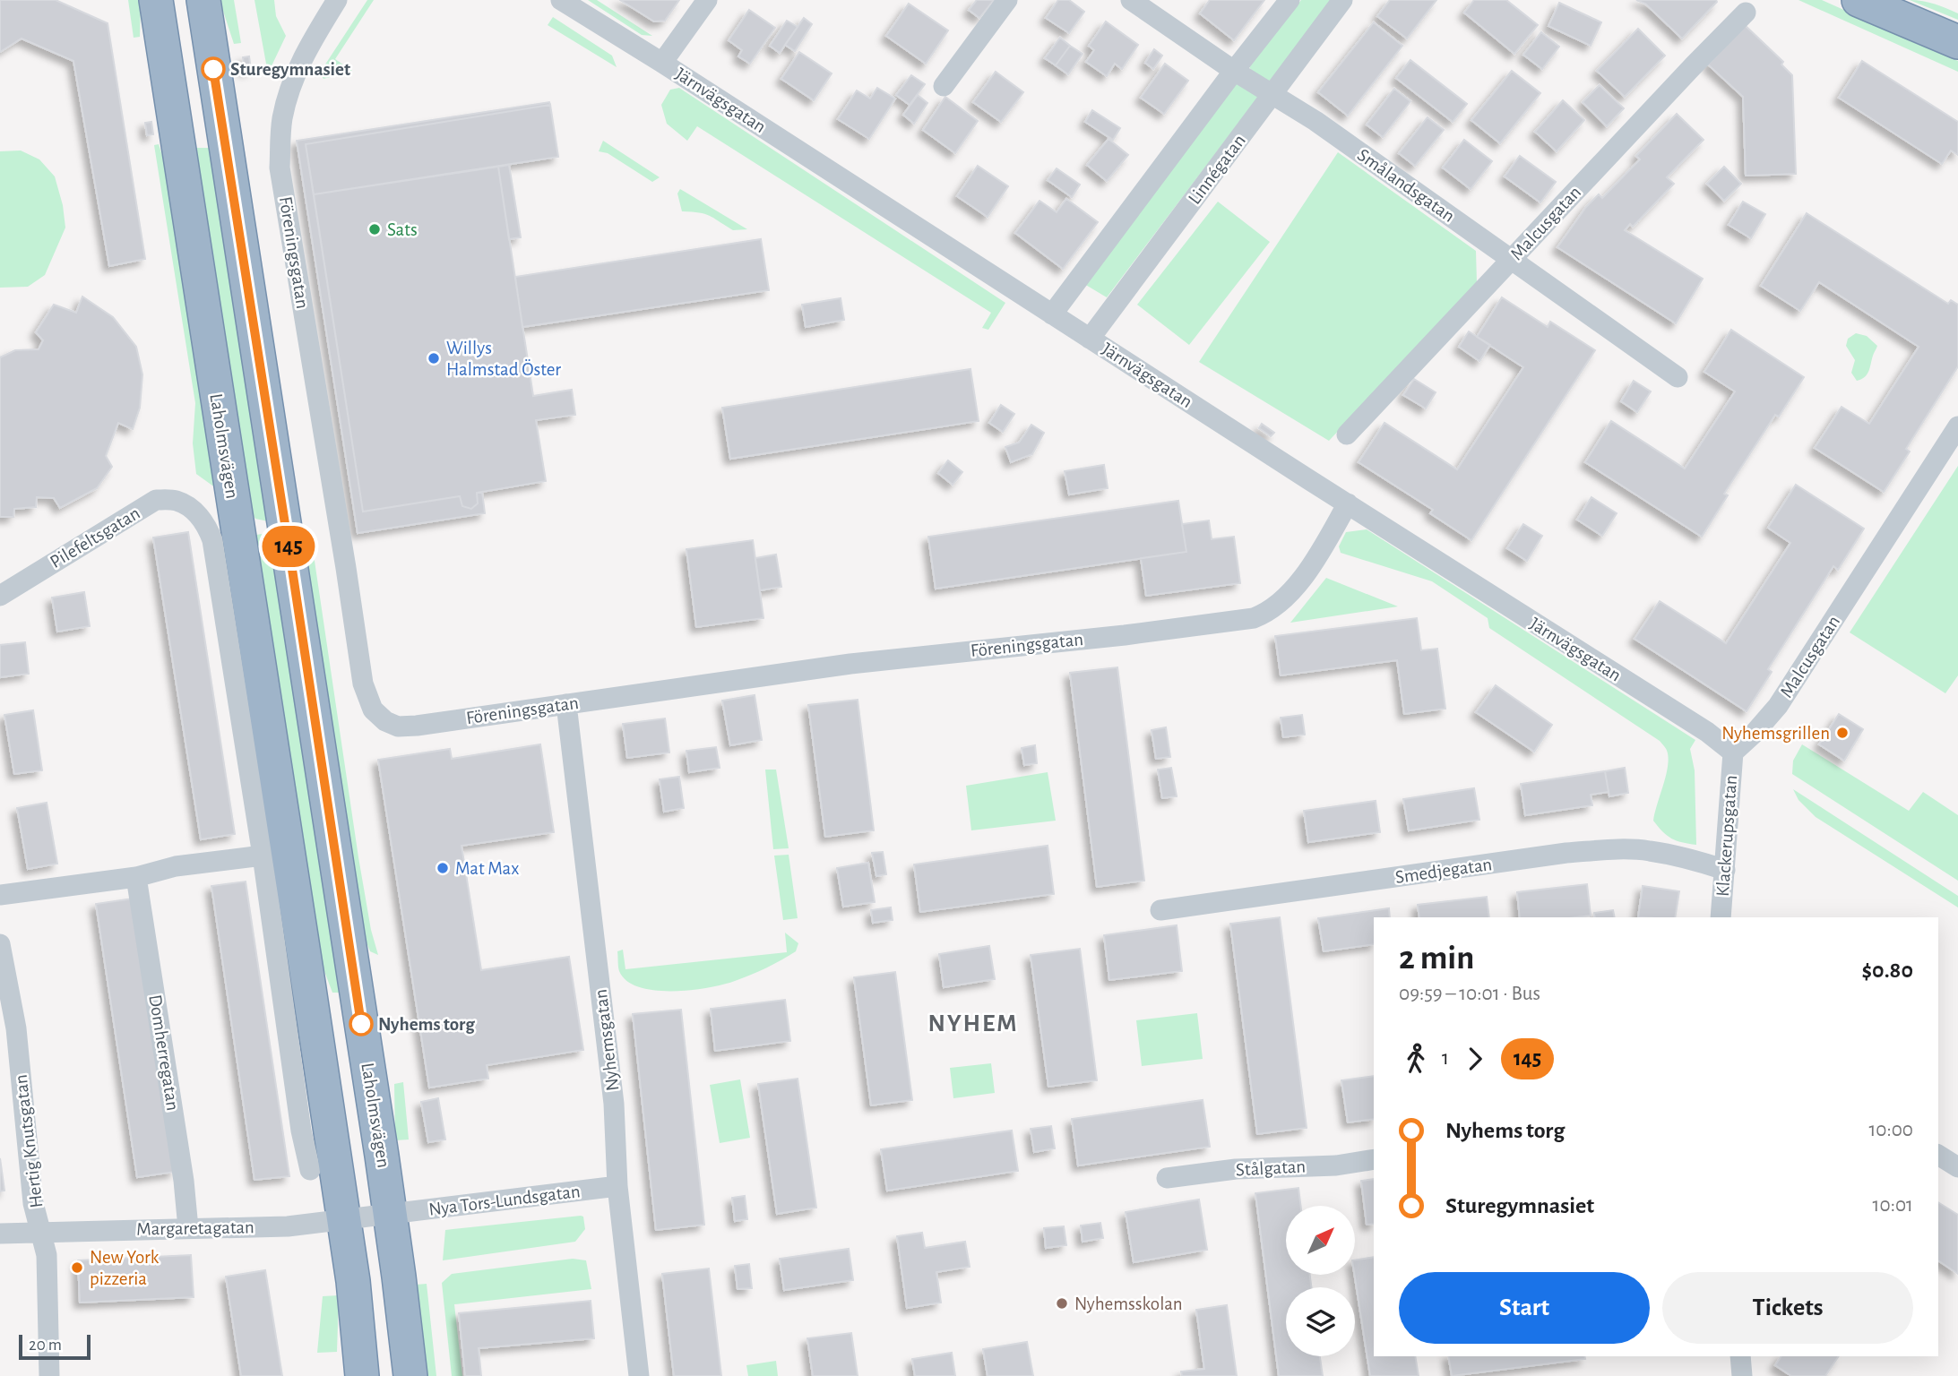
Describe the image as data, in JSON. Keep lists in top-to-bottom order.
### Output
{
  "streets": {
    "highway": ["Laholmsvägen"],
    "street": [
      "Järnvägsgatan",
      "Linnégatan",
      "Smålandsgatan",
      "Malcusgatan",
      "Föreningsgatan",
      "Pilefeltsgatan",
      "Klackerupsgatan",
      "Smedjegatan",
      "Nyhemsgatan",
      "Domherregatan",
      "Hertig Knutsgatan",
      "Stålgatan",
      "Nya Tors-Lundsgatan",
      "Margaretagatan"
    ]
  },
  "crossings": [
    ["Järnvägsgatan", "Linnégatan"],
    ["Järnvägsgatan", "Malcusgatan"],
    ["Järnvägsgatan", "Föreningsgatan"],
    ["Järnvägsgatan", "Klackerupsgatan"],
    ["Linnégatan", "Smålandsgatan"],
    ["Smålandsgatan", "Malcusgatan"],
    ["Malcusgatan", "Klackerupsgatan"],
    ["Föreningsgatan", "Nyhemsgatan"],
    ["Laholmsvägen", "Pilefeltsgatan"],
    ["Laholmsvägen", "Nya Tors-Lundsgatan"],
    ["Laholmsvägen", "Margaretagatan"],
    ["Klackerupsgatan", "Smedjegatan"],
    ["Nyhemsgatan", "Nya Tors-Lundsgatan"],
    ["Domherregatan", "Margaretagatan"],
    ["Hertig Knutsgatan", "Margaretagatan"],
    ["Nya Tors-Lundsgatan", "Margaretagatan"]
  ],
  "districts": ["NYHEM"],
  "places": [
    "Sturegymnasiet",
    "Sats",
    "Willys Halmstad Öster",
    "Nyhemsgrillen",
    "Mat Max",
    "Nyhems torg",
    "New York pizzeria",
    "Nyhemsskolan"
  ],
  "lines": ["bus line 145"],
  "scale_bar": "20 m",
  "north": "top right",
  "page": {
    "on_map": "145",
    "heading": ["2 min", "09:59 – 10:01 · Bus", "$0.80"],
    "legs": ["1", "145"],
    "list": [
      {
        "name": "Nyhems torg",
        "value": "10:00"
      },
      {
        "name": "Sturegymnasiet",
        "value": "10:01"
      }
    ],
    "buttons": ["Start", "Tickets"],
    "scale": "20 m"
  }
}
